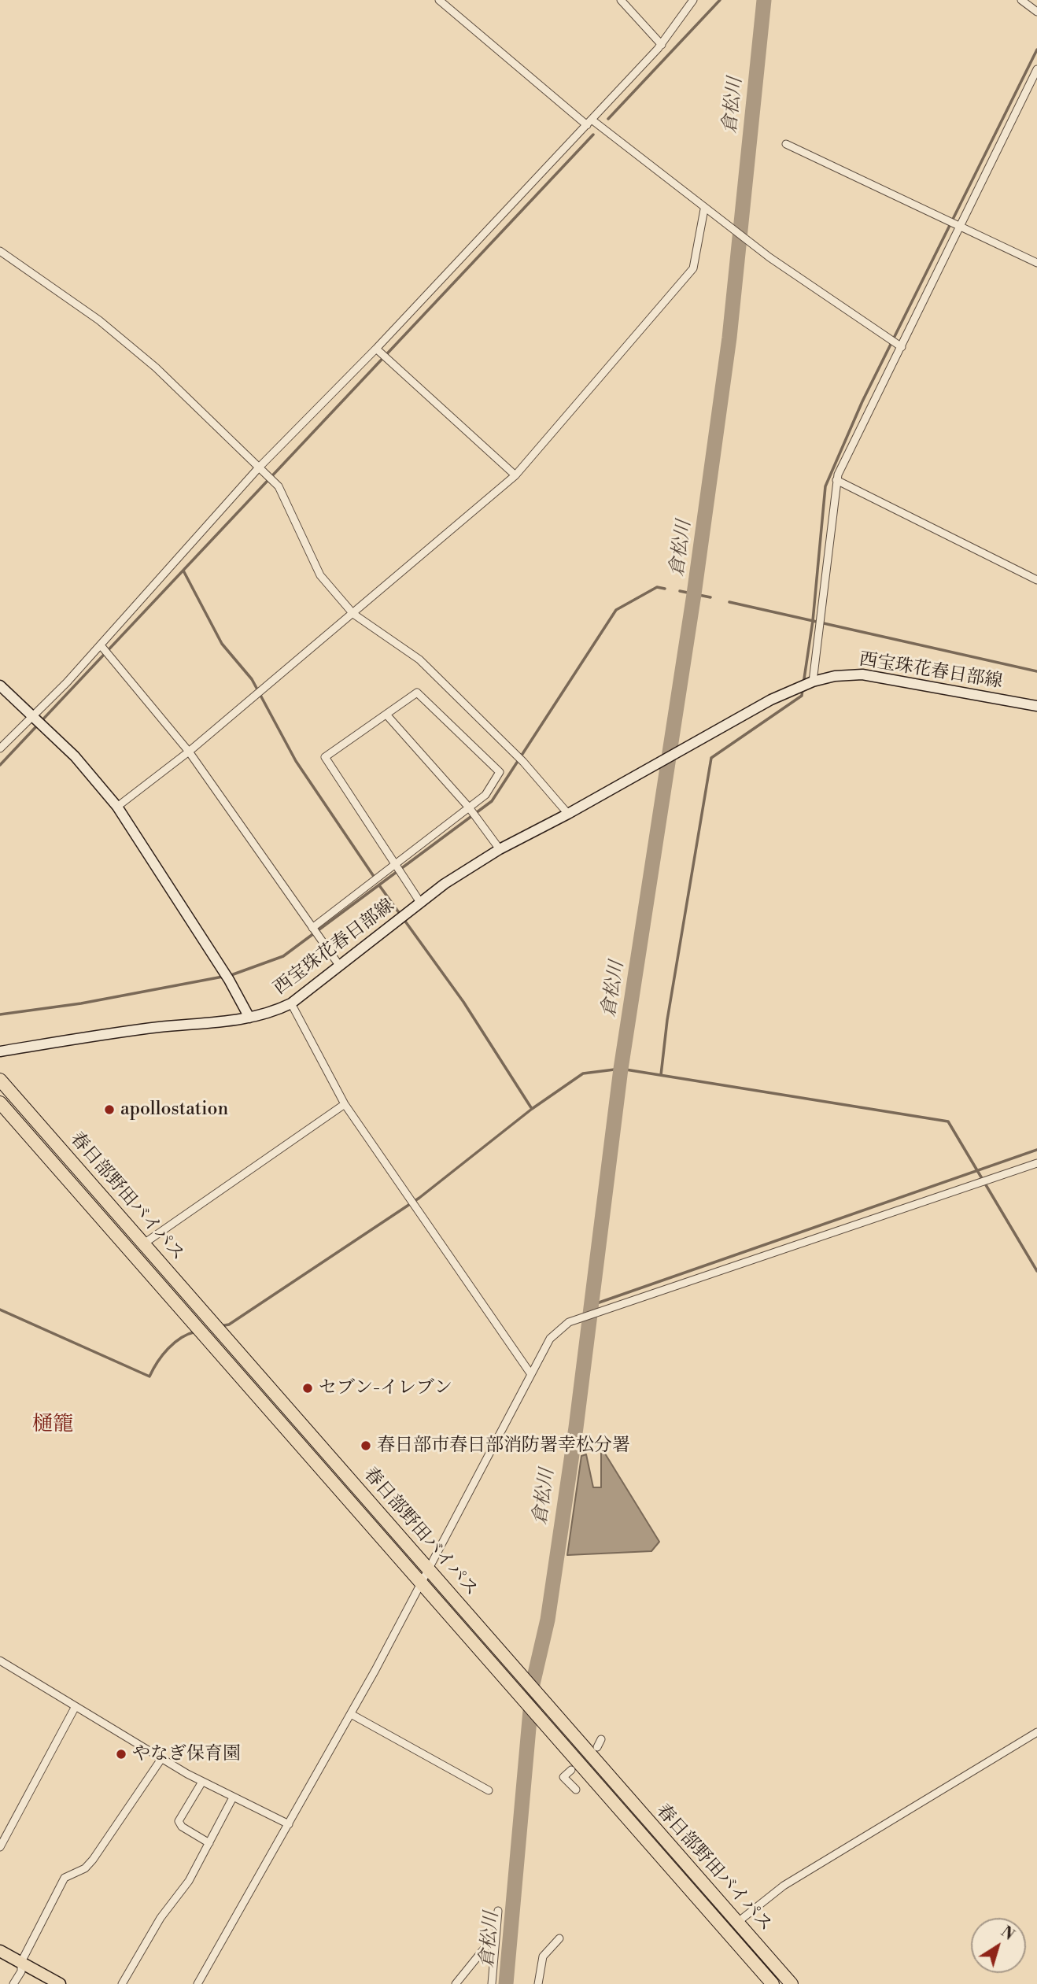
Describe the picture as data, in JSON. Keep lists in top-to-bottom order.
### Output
{
  "streets": {
    "highway": ["春日部野田バイパス"],
    "main road": ["西宝珠花春日部線"]
  },
  "districts": ["樋籠"],
  "water": ["倉松川"],
  "places": [
    "apollostation",
    "セブン-イレブン",
    "春日部市春日部消防署幸松分署",
    "やなぎ保育園"
  ],
  "north": "top right"
}
